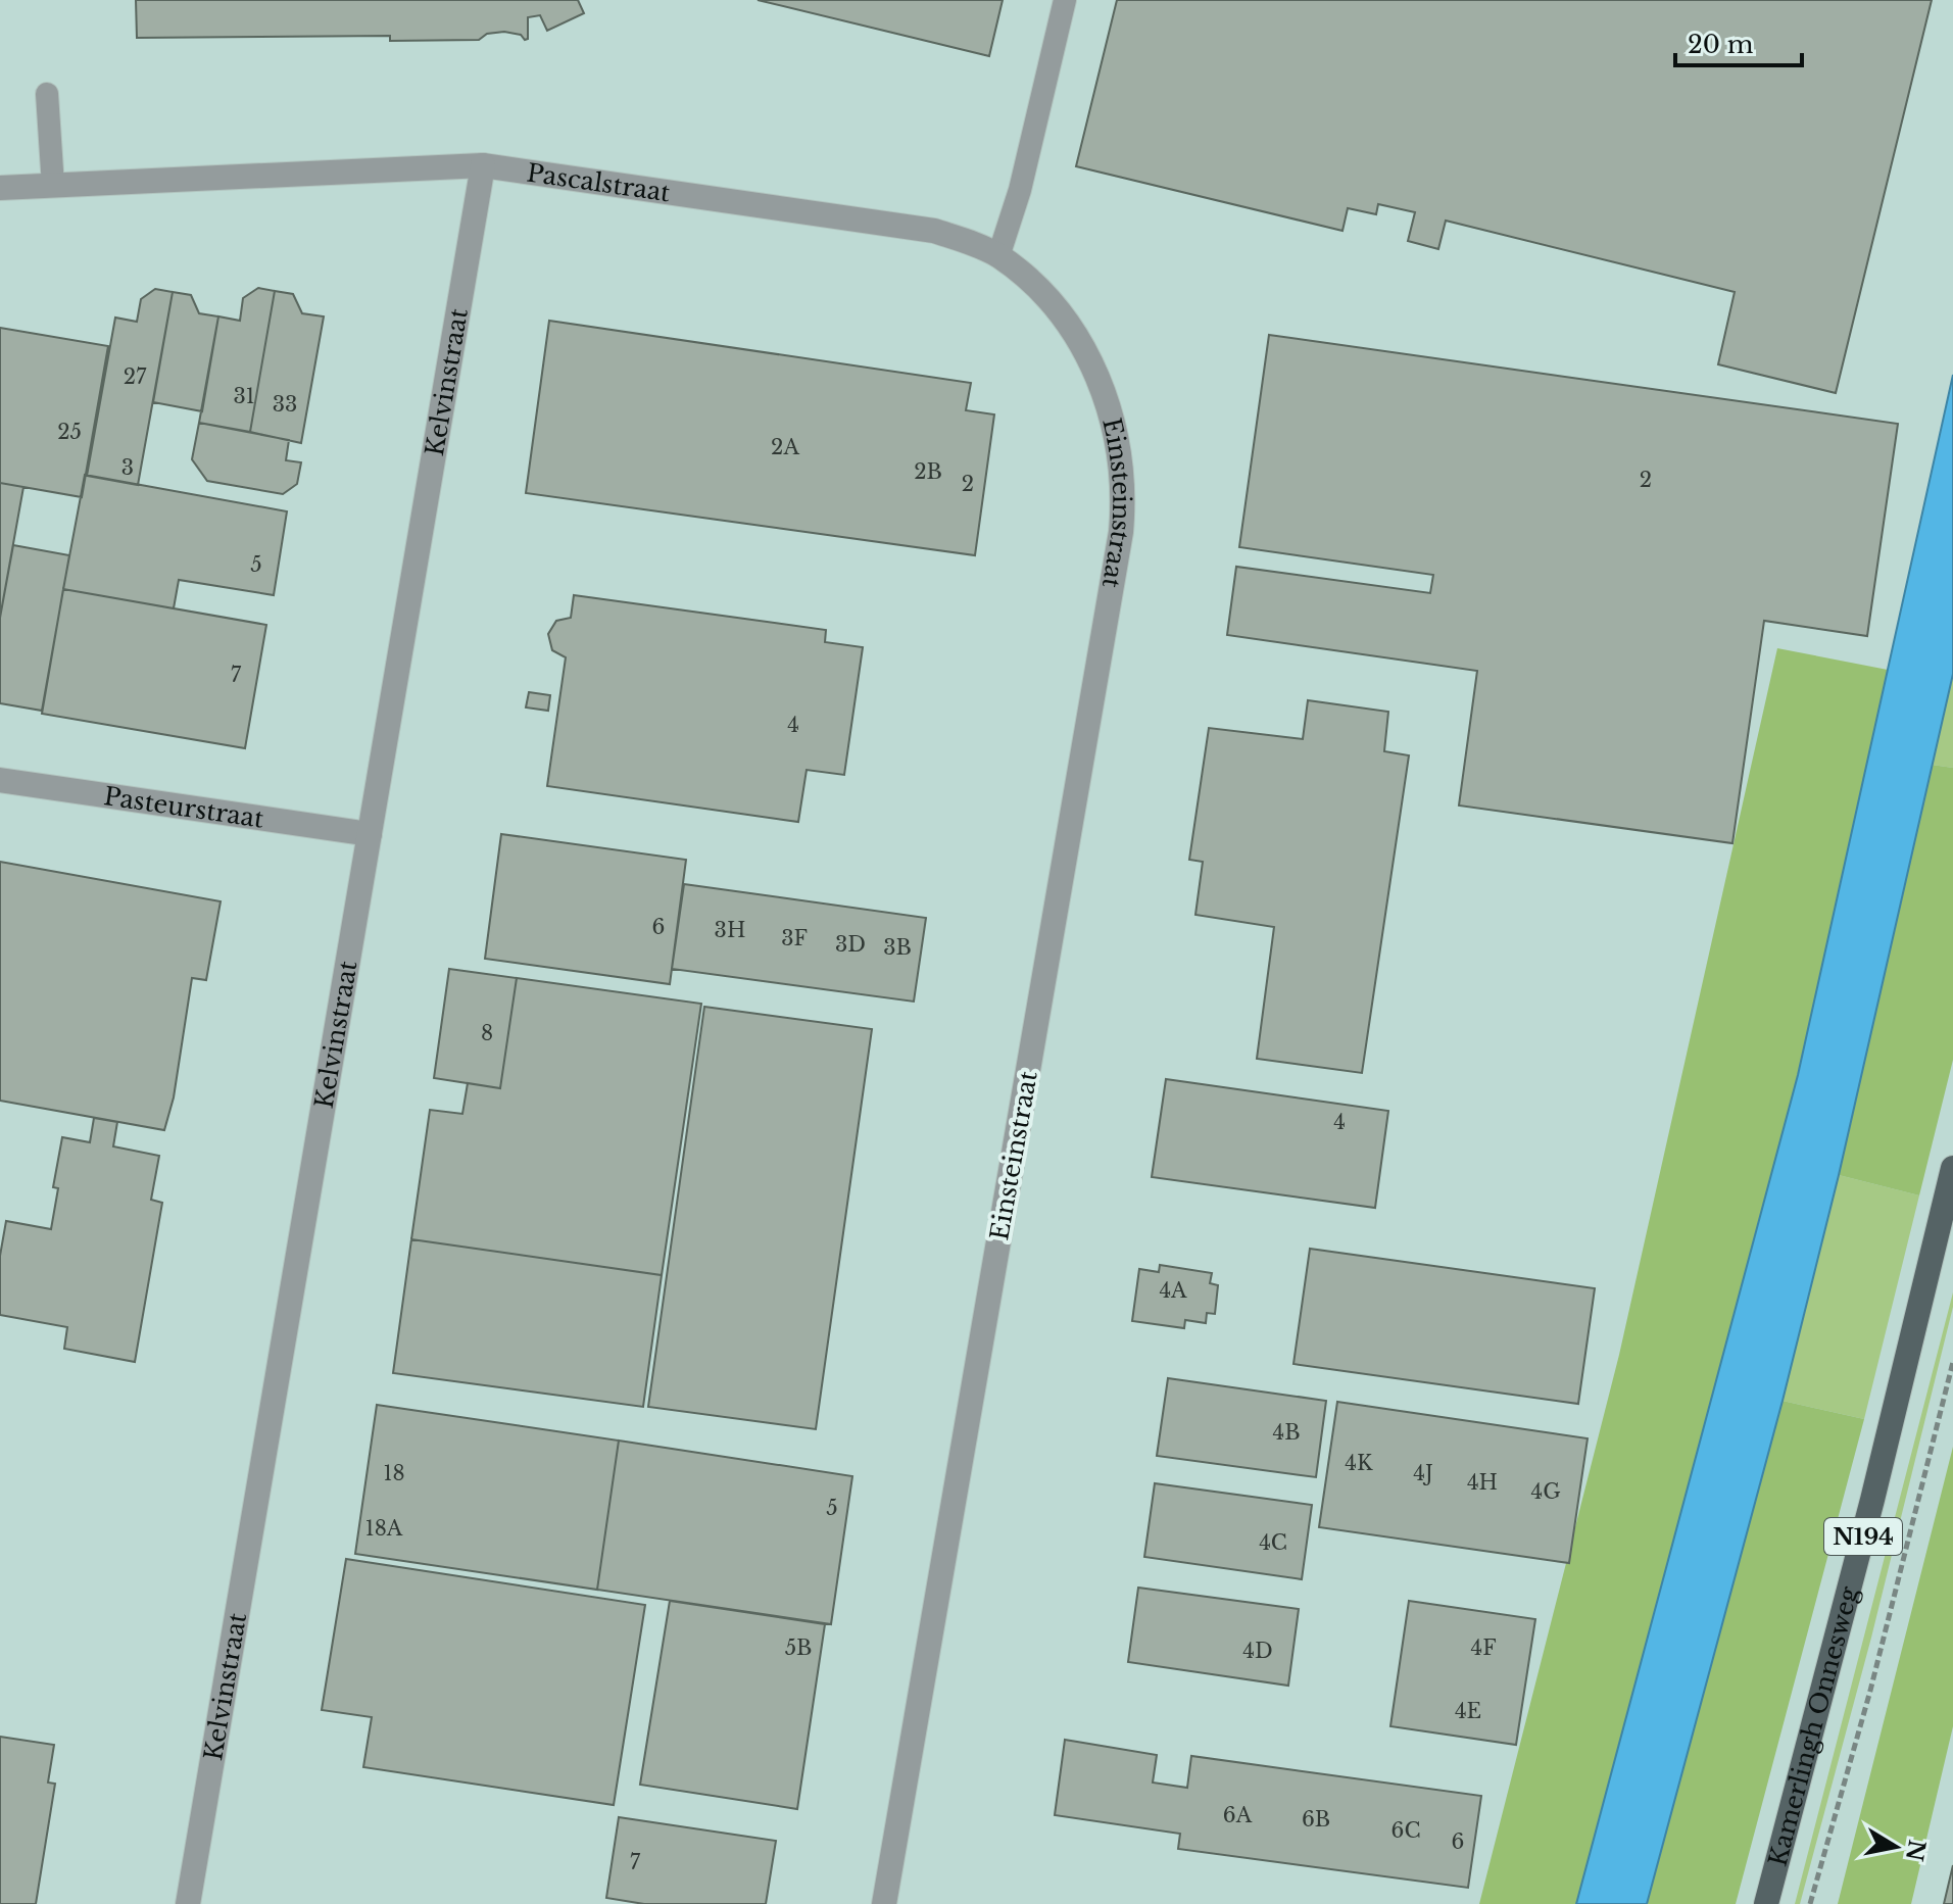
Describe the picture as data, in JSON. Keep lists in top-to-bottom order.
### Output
{
  "streets": {
    "main road": ["N194", "Kamerlingh Onnesweg"],
    "street": [
      "Pascalstraat",
      "Kelvinstraat",
      "Einsteinstraat",
      "Pasteurstraat"
    ]
  },
  "crossings": [
    ["Pascalstraat", "Kelvinstraat"],
    ["Pascalstraat", "Einsteinstraat"],
    ["Kelvinstraat", "Pasteurstraat"]
  ],
  "house_numbers": [
    "27",
    "31",
    "33",
    "25",
    "2A",
    "3",
    "2B",
    "2",
    "2",
    "5",
    "7",
    "4",
    "6",
    "3H",
    "3F",
    "3D",
    "3B",
    "8",
    "4",
    "4A",
    "4B",
    "4K",
    "18",
    "4J",
    "4H",
    "4G",
    "5",
    "18A",
    "4C",
    "5B",
    "4F",
    "4D",
    "4E",
    "6A",
    "6B",
    "6C",
    "6",
    "7"
  ],
  "scale_bar": "20 m",
  "north": "right"
}
